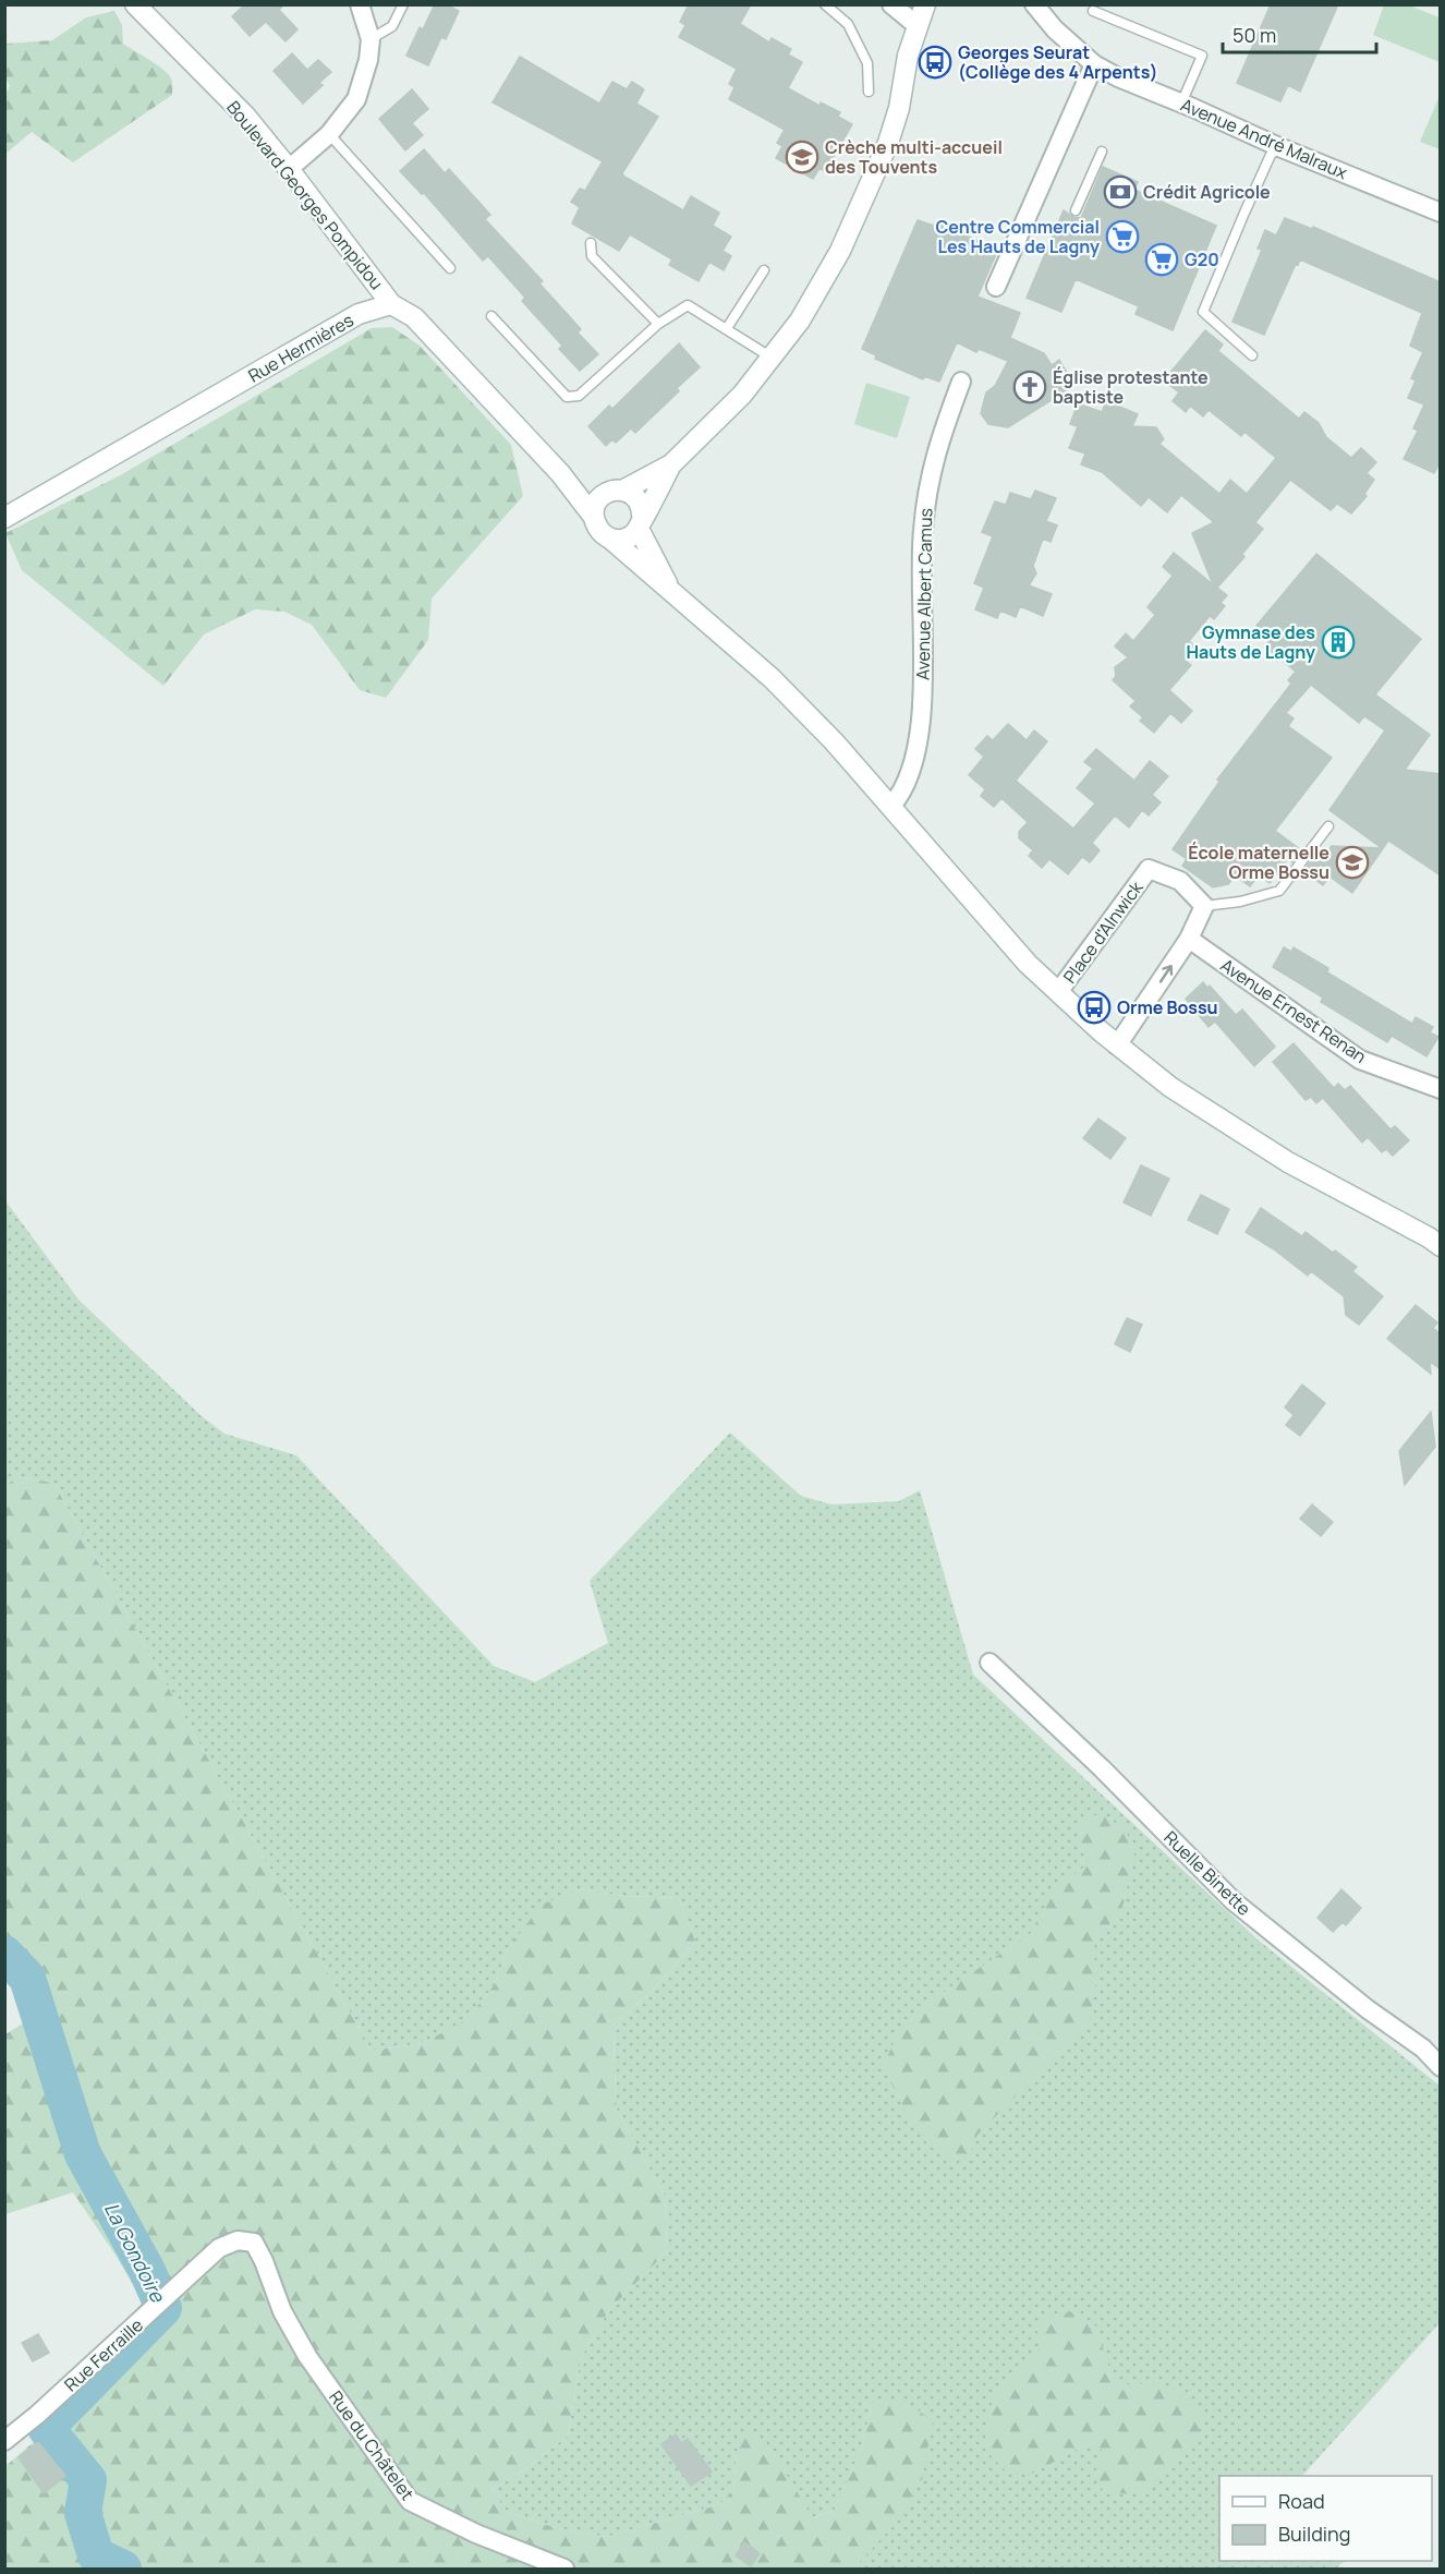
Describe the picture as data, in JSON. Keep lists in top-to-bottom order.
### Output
{
  "streets": {
    "main road": ["Boulevard Georges Pompidou", "Rue Hermières"],
    "street": [
      "Avenue André Malraux",
      "Avenue Albert Camus",
      "Place d'Alnwick",
      "Avenue Ernest Renan",
      "Ruelle Binette",
      "Rue Ferraille",
      "Rue du Châtelet"
    ]
  },
  "crossings": [
    ["Boulevard Georges Pompidou", "Rue Hermières"],
    ["Rue Ferraille", "Rue du Châtelet"]
  ],
  "water": ["La Gondoire"],
  "places": {
    "bus stop": ["Georges Seurat (Collège des 4 Arpents)", "Orme Bossu"],
    "school or university": ["Crèche multi-accueil des Touvents", "École maternelle Orme Bossu"],
    "bank": ["Crédit Agricole"],
    "supermarket": ["Centre Commercial Les Hauts de Lagny", "G20"],
    "church": ["Église protestante baptiste"],
    "building": ["Gymnase des Hauts de Lagny"]
  },
  "legend": ["Road", "Building"],
  "scale_bar": "50 m"
}
